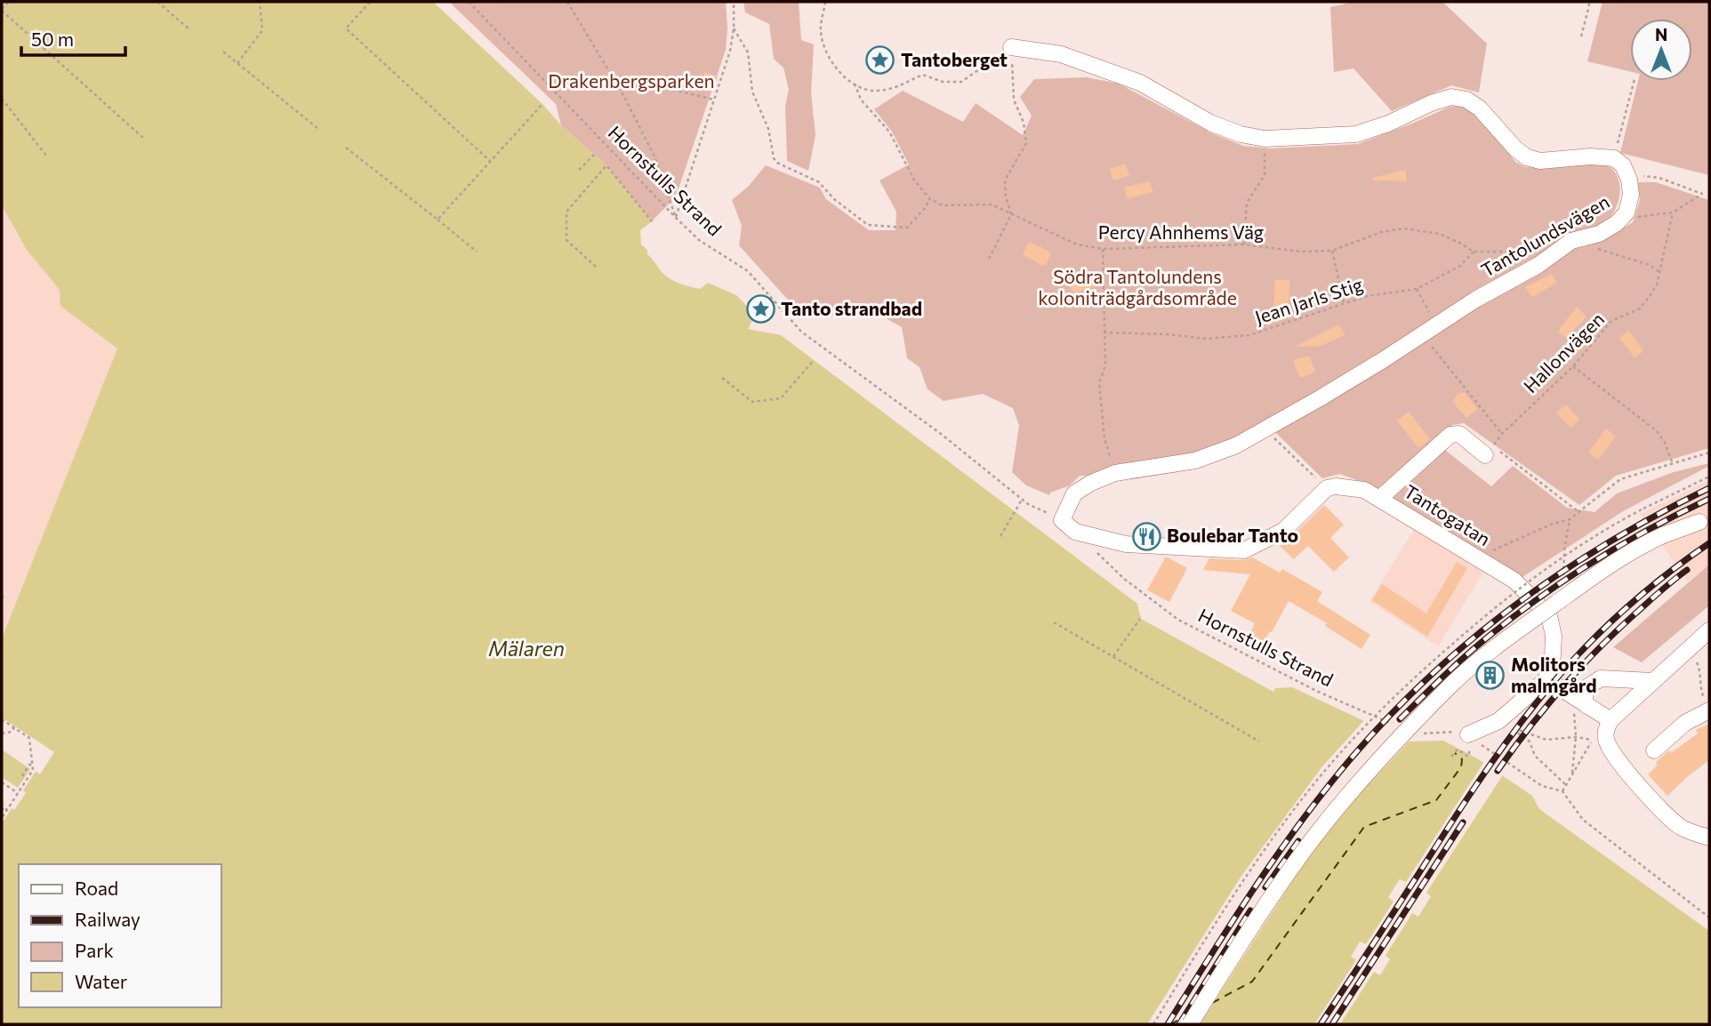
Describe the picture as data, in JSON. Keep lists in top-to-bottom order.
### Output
{
  "streets": {
    "street": ["Tantolundsvägen", "Tantogatan"],
    "path": [
      "Hornstulls Strand",
      "Percy Ahnhems Väg",
      "Jean Jarls Stig",
      "Hallonvägen"
    ]
  },
  "crossings": [
    ["Hornstulls Strand", "Tantolundsvägen"],
    ["Percy Ahnhems Väg", "Jean Jarls Stig"]
  ],
  "water": ["Mälaren"],
  "parks": ["Drakenbergsparken", "Södra Tantolundens koloniträdgårdsområde"],
  "places": {
    "place": ["Tantoberget", "Tanto strandbad"],
    "restaurant": ["Boulebar Tanto"],
    "building": ["Molitors malmgård"]
  },
  "legend": [
    "Road",
    "Railway",
    "Park",
    "Water"
  ],
  "scale_bar": "50 m",
  "north": "top"
}
